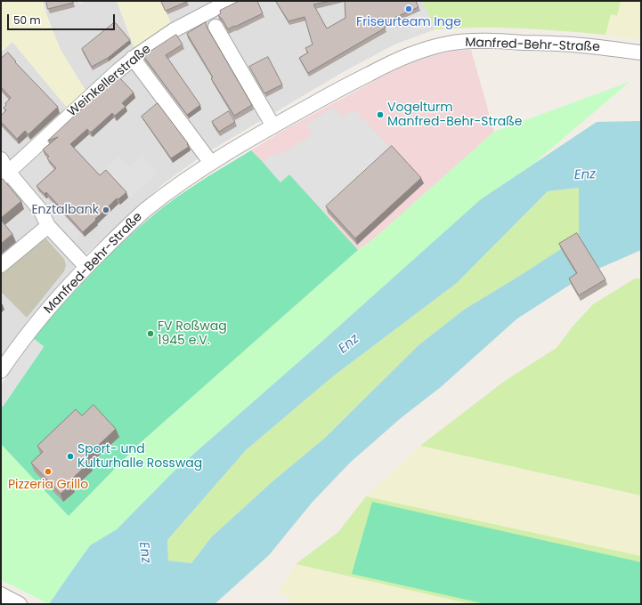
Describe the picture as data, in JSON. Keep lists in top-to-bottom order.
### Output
{
  "streets": {
    "street": ["Manfred-Behr-Straße", "Weinkellerstraße"]
  },
  "water": ["Enz"],
  "places": [
    "Friseurteam Inge",
    "Vogelturm Manfred-Behr-Straße",
    "Enztalbank",
    "FV Roßwag 1945 e.V.",
    "Sport- und Kulturhalle Rosswag",
    "Pizzeria Grillo"
  ],
  "scale_bar": "50 m"
}
